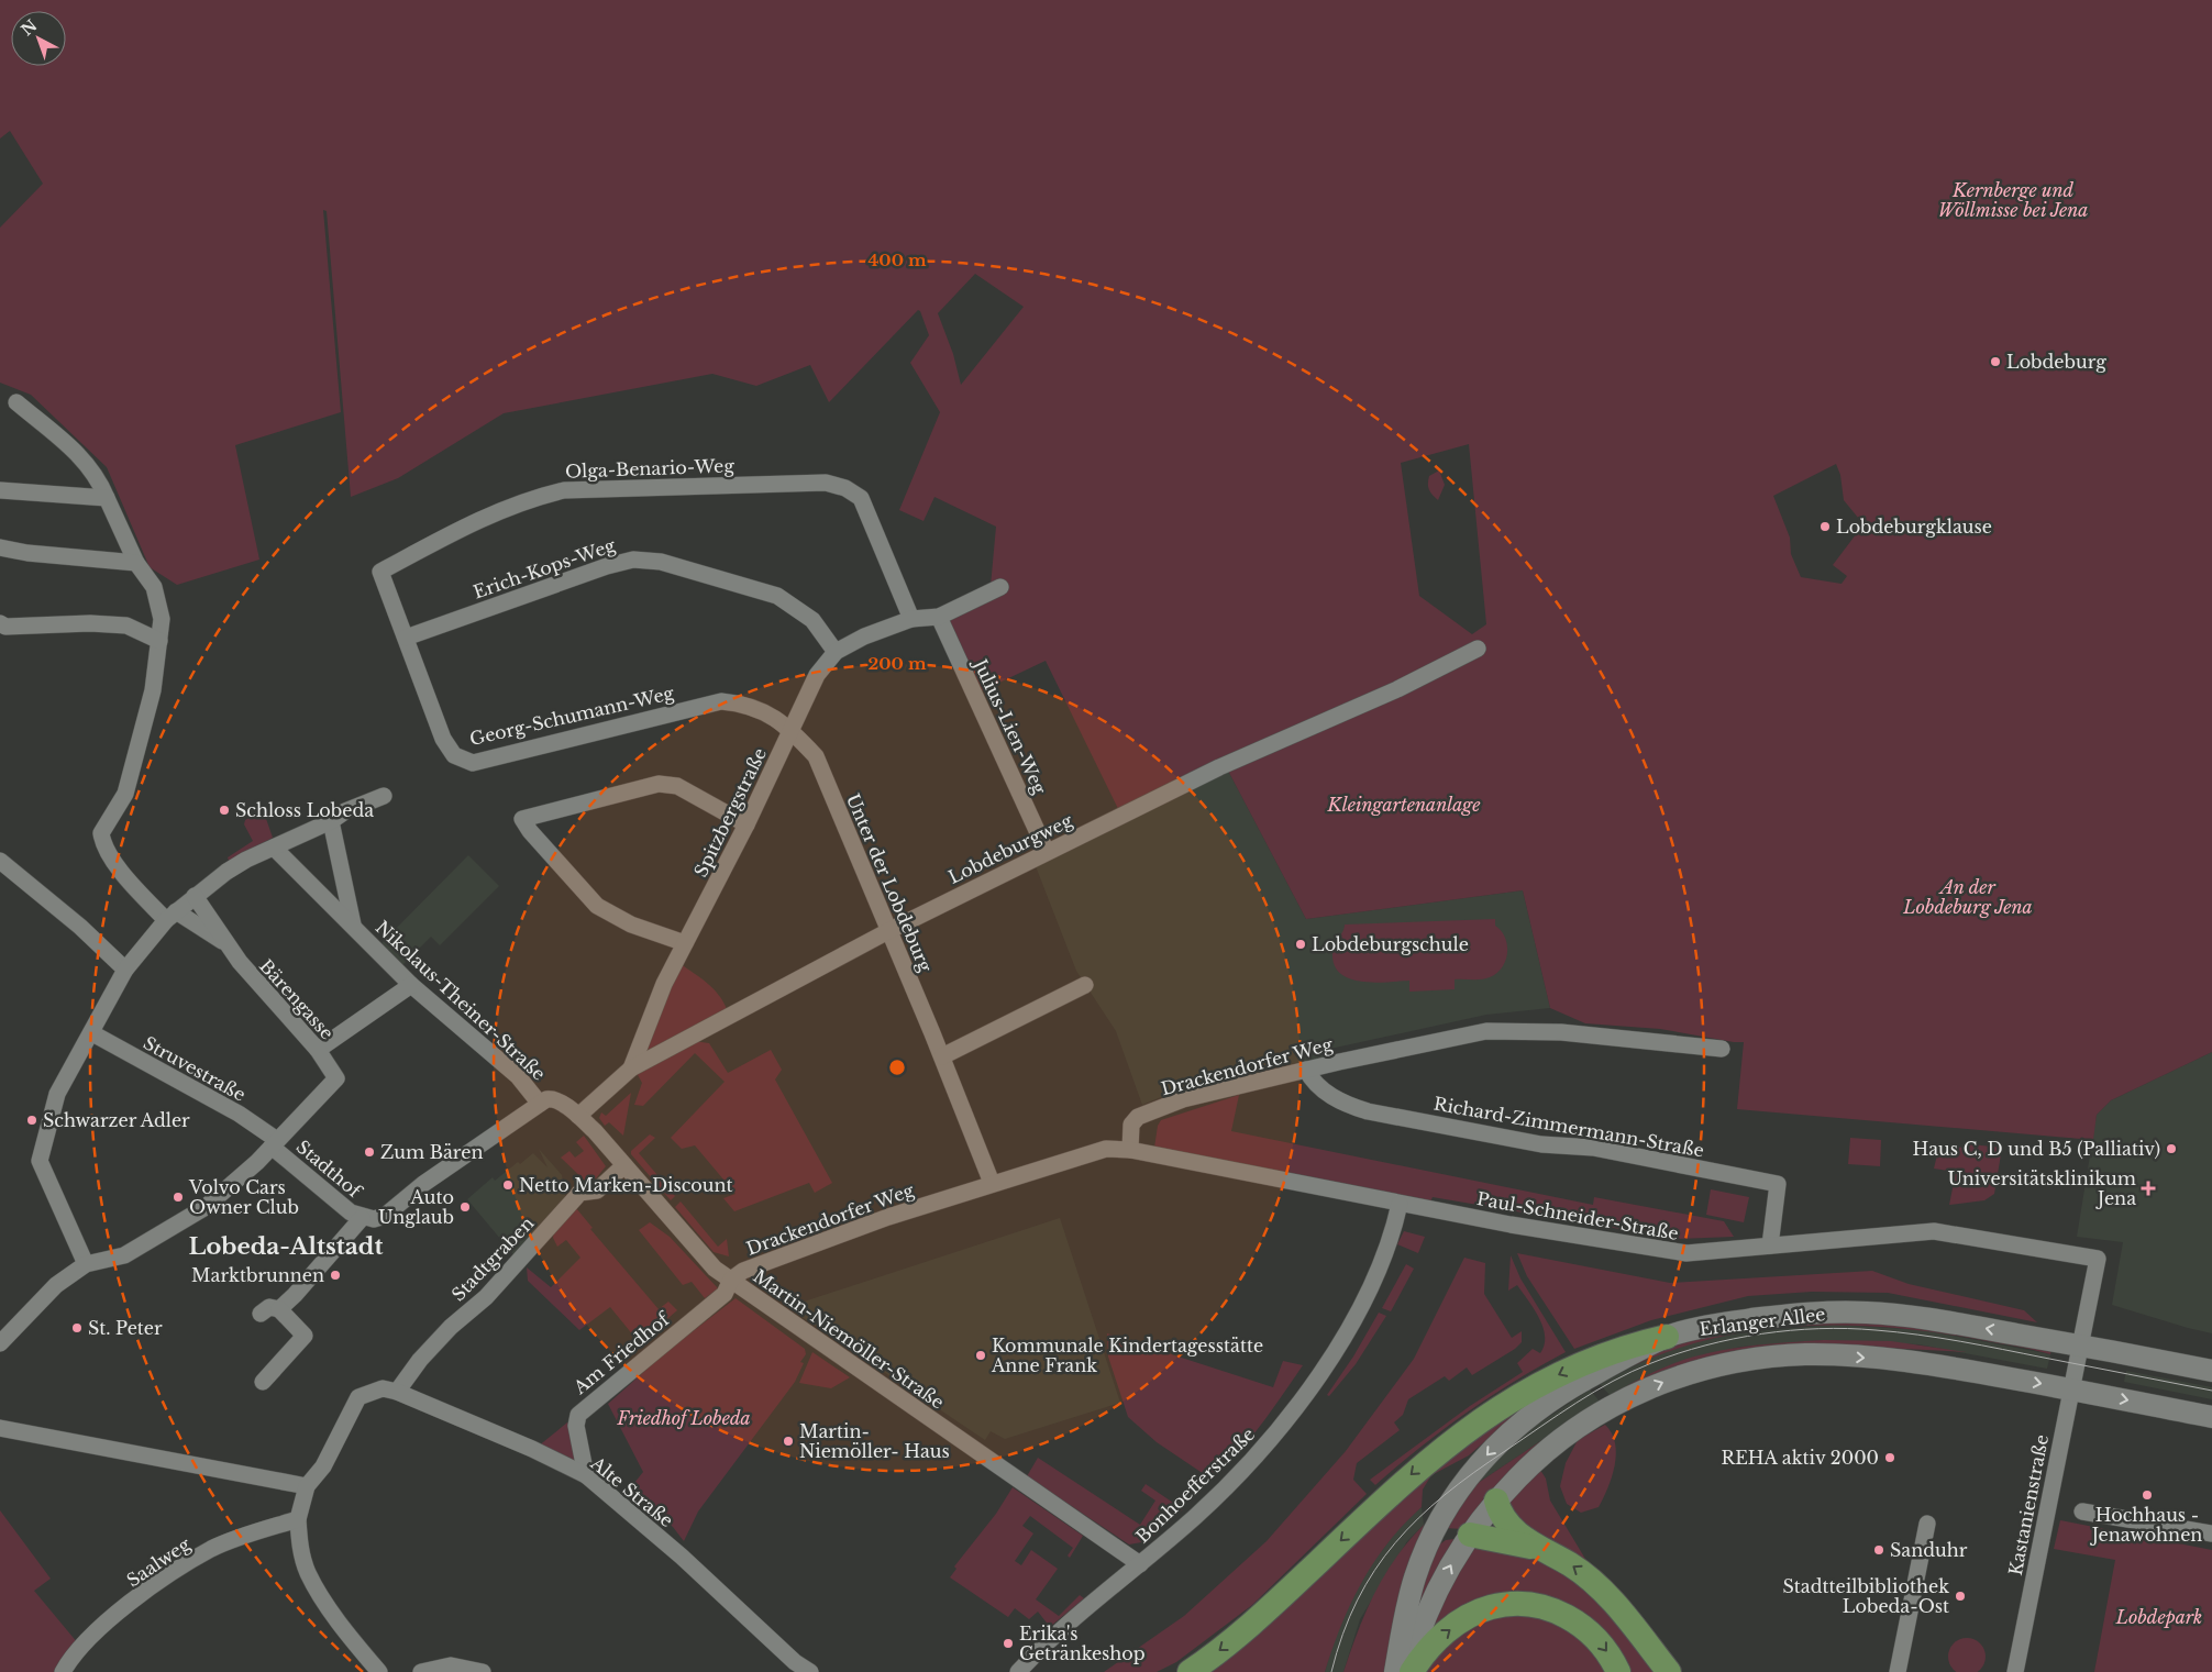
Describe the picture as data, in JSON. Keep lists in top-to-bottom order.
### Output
{
  "streets": {
    "main road": ["Erlanger Allee"],
    "street": [
      "Olga-Benario-Weg",
      "Erich-Kops-Weg",
      "Georg-Schumann-Weg",
      "Julius-Lien-Weg",
      "Spitzbergstraße",
      "Lobdeburgweg",
      "Unter der Lobdeburg",
      "Bärengasse",
      "Nikolaus-Theiner-Straße",
      "Drackendorfer Weg",
      "Struvestraße",
      "Richard-Zimmermann-Straße",
      "Stadthof",
      "Paul-Schneider-Straße",
      "Stadtgraben",
      "Martin-Niemöller-Straße",
      "Am Friedhof",
      "Bonhoefferstraße",
      "Alte Straße",
      "Kastanienstraße",
      "Saalweg"
    ]
  },
  "crossings": [
    ["Olga-Benario-Weg", "Georg-Schumann-Weg"],
    ["Olga-Benario-Weg", "Spitzbergstraße"],
    ["Erich-Kops-Weg", "Georg-Schumann-Weg"],
    ["Erich-Kops-Weg", "Spitzbergstraße"],
    ["Georg-Schumann-Weg", "Spitzbergstraße"],
    ["Georg-Schumann-Weg", "Unter der Lobdeburg"],
    ["Julius-Lien-Weg", "Spitzbergstraße"],
    ["Julius-Lien-Weg", "Lobdeburgweg"],
    ["Spitzbergstraße", "Lobdeburgweg"],
    ["Spitzbergstraße", "Unter der Lobdeburg"],
    ["Lobdeburgweg", "Unter der Lobdeburg"],
    ["Lobdeburgweg", "Martin-Niemöller-Straße"],
    ["Unter der Lobdeburg", "Drackendorfer Weg"],
    ["Bärengasse", "Struvestraße"],
    ["Bärengasse", "Stadthof"],
    ["Nikolaus-Theiner-Straße", "Martin-Niemöller-Straße"],
    ["Drackendorfer Weg", "Richard-Zimmermann-Straße"],
    ["Drackendorfer Weg", "Paul-Schneider-Straße"],
    ["Drackendorfer Weg", "Martin-Niemöller-Straße"],
    ["Drackendorfer Weg", "Am Friedhof"],
    ["Struvestraße", "Stadthof"],
    ["Richard-Zimmermann-Straße", "Paul-Schneider-Straße"],
    ["Paul-Schneider-Straße", "Erlanger Allee"],
    ["Paul-Schneider-Straße", "Bonhoefferstraße"],
    ["Paul-Schneider-Straße", "Kastanienstraße"],
    ["Stadtgraben", "Martin-Niemöller-Straße"],
    ["Stadtgraben", "Alte Straße"],
    ["Erlanger Allee", "Kastanienstraße"],
    ["Martin-Niemöller-Straße", "Am Friedhof"],
    ["Martin-Niemöller-Straße", "Bonhoefferstraße"],
    ["Am Friedhof", "Alte Straße"]
  ],
  "districts": ["Lobeda-Altstadt"],
  "parks": [
    "Kernberge und Wöllmisse bei Jena",
    "Kleingartenanlage",
    "An der Lobdeburg Jena",
    "Friedhof Lobeda",
    "Lobdepark"
  ],
  "places": {
    "other": [
      "Lobdeburg",
      "Lobdeburgklause",
      "Schloss Lobeda",
      "Lobdeburgschule",
      "Schwarzer Adler",
      "Haus C, D und B5 (Palliativ)",
      "Zum Bären",
      "Netto Marken-Discount",
      "Volvo Cars Owner Club",
      "Auto Unglaub",
      "Marktbrunnen",
      "St. Peter",
      "Kommunale Kindertagesstätte Anne Frank",
      "Martin- Niemöller- Haus",
      "REHA aktiv 2000",
      "Hochhaus - Jenawohnen",
      "Sanduhr",
      "Stadtteilbibliothek Lobeda-Ost",
      "Erika's Getränkeshop"
    ],
    "health": ["Universitätsklinikum Jena"]
  },
  "north": "top left",
  "rings": ["400 m", "200 m"]
}
